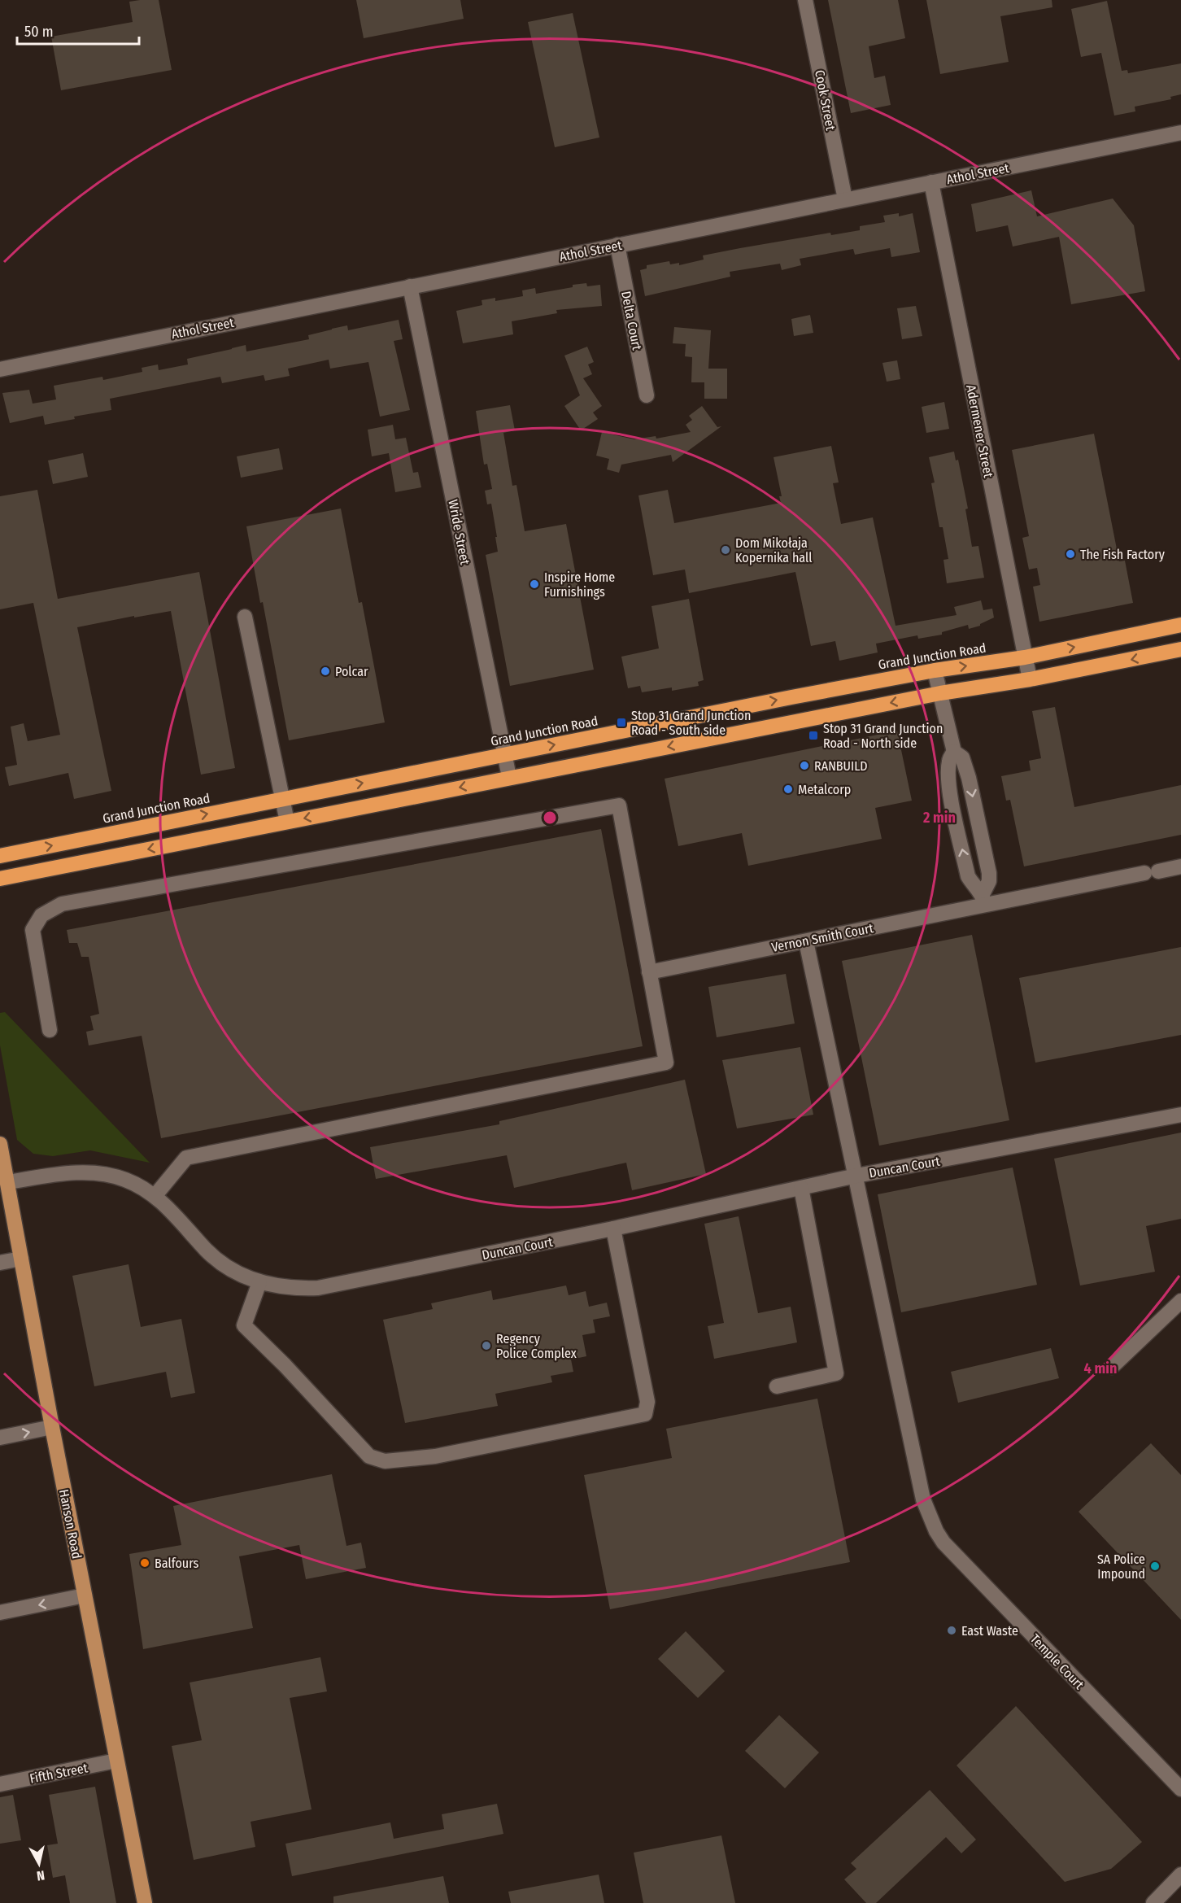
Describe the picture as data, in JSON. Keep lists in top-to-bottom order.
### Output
{
  "streets": {
    "highway": ["Grand Junction Road"],
    "main road": ["Hanson Road"],
    "street": [
      "Cook Street",
      "Athol Street",
      "Delta Court",
      "Adermener Street",
      "Wride Street",
      "Vernon Smith Court",
      "Duncan Court",
      "Temple Court",
      "Fifth Street"
    ]
  },
  "crossings": [
    ["Cook Street", "Athol Street"],
    ["Athol Street", "Delta Court"],
    ["Athol Street", "Adermener Street"],
    ["Athol Street", "Wride Street"],
    ["Adermener Street", "Grand Junction Road"],
    ["Wride Street", "Grand Junction Road"],
    ["Vernon Smith Court", "Temple Court"],
    ["Duncan Court", "Hanson Road"],
    ["Duncan Court", "Temple Court"],
    ["Hanson Road", "Fifth Street"]
  ],
  "places": {
    "other": [
      "Dom Mikołaja Kopernika hall",
      "The Fish Factory",
      "Inspire Home Furnishings",
      "Polcar",
      "RANBUILD",
      "Metalcorp",
      "Regency Police Complex",
      "Balfours",
      "SA Police Impound",
      "East Waste"
    ],
    "transit": ["Stop 31 Grand Junction Road - South side", "Stop 31 Grand Junction Road - North side"]
  },
  "scale_bar": "50 m",
  "north": "bottom",
  "rings": ["2 min", "4 min"]
}
